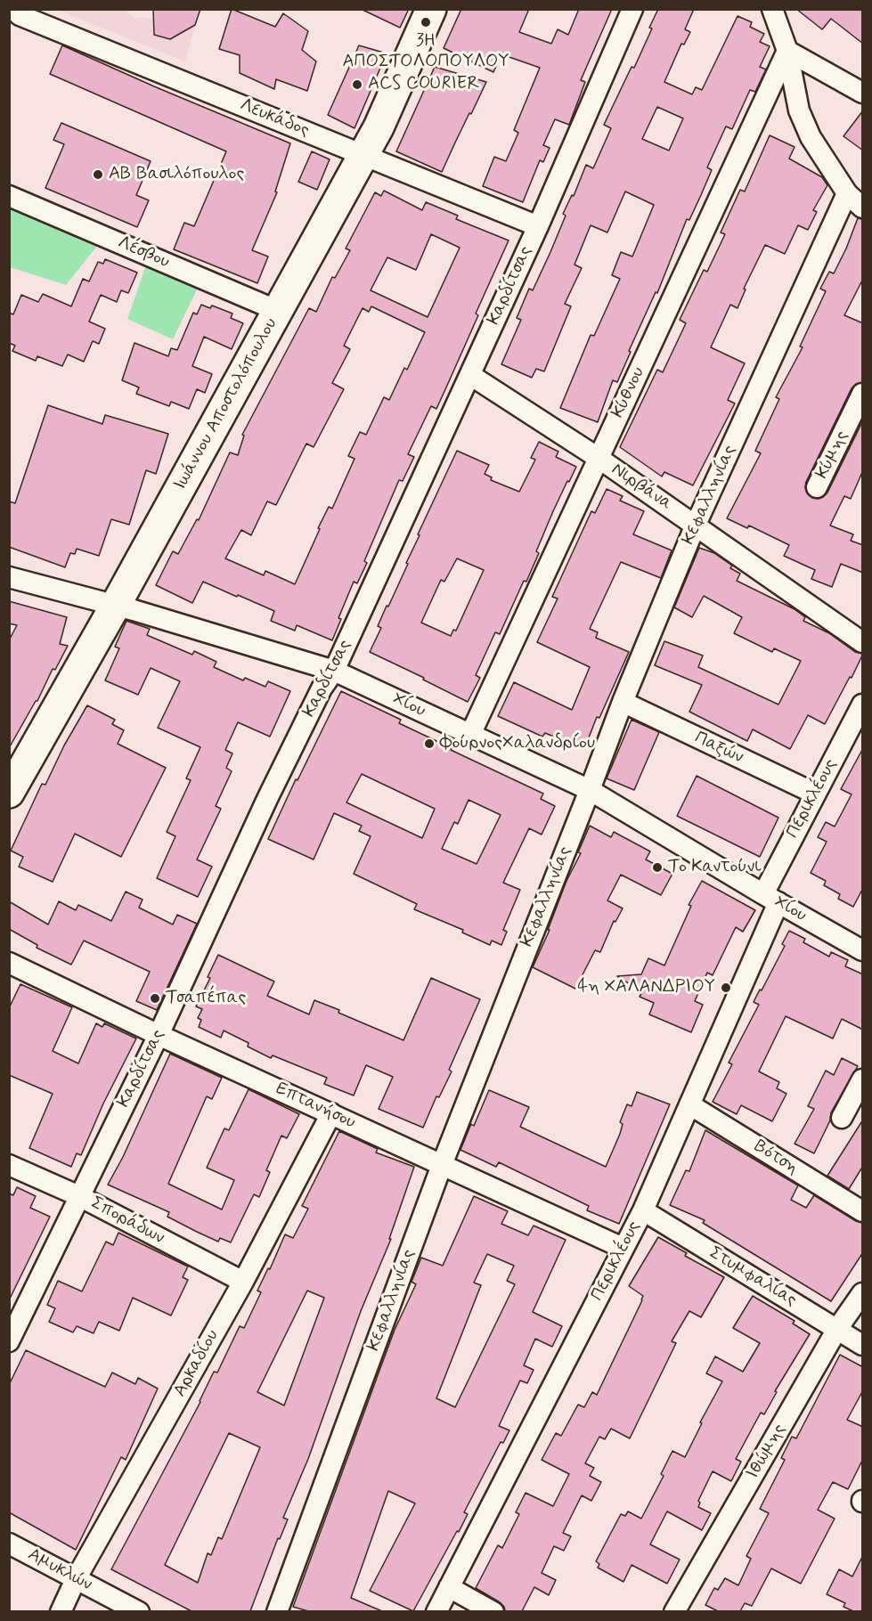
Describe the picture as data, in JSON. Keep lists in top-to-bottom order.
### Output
{
  "streets": {
    "street": [
      "Λευκάδος",
      "Λέσβου",
      "Καρδίτσας",
      "Κύθνου",
      "Ιωάννου Αποστολόπουλου",
      "Κύμης",
      "Νιρβάνα",
      "Κεφαλληνίας",
      "Χίου",
      "Παξών",
      "Περικλέους",
      "Επτανήσου",
      "Βότση",
      "Σποράδων",
      "Στυμφαλίας",
      "Αρκαδίου",
      "Ιθώμης",
      "Αμυκλών"
    ]
  },
  "crossings": [
    ["Λευκάδος", "Καρδίτσας"],
    ["Λευκάδος", "Ιωάννου Αποστολόπουλου"],
    ["Λέσβου", "Ιωάννου Αποστολόπουλου"],
    ["Καρδίτσας", "Νιρβάνα"],
    ["Καρδίτσας", "Χίου"],
    ["Καρδίτσας", "Επτανήσου"],
    ["Καρδίτσας", "Σποράδων"],
    ["Κύθνου", "Νιρβάνα"],
    ["Κύθνου", "Χίου"],
    ["Ιωάννου Αποστολόπουλου", "Χίου"],
    ["Νιρβάνα", "Κεφαλληνίας"],
    ["Κεφαλληνίας", "Χίου"],
    ["Κεφαλληνίας", "Παξών"],
    ["Κεφαλληνίας", "Επτανήσου"],
    ["Χίου", "Περικλέους"],
    ["Παξών", "Περικλέους"],
    ["Περικλέους", "Επτανήσου"],
    ["Περικλέους", "Βότση"],
    ["Περικλέους", "Στυμφαλίας"],
    ["Επτανήσου", "Αρκαδίου"],
    ["Σποράδων", "Αρκαδίου"],
    ["Στυμφαλίας", "Ιθώμης"],
    ["Αρκαδίου", "Αμυκλών"]
  ],
  "places": [
    "3Η ΑΠΟΣΤΟΛΟΠΟΥΛΟΥ",
    "ACS COURIER",
    "ΑΒ Βασιλόπουλος",
    "ΦούρνοςΧαλανδρίου",
    "Το Καντούνι",
    "4η ΧΑΛΑΝΔΡΙΟΥ",
    "Τσαπέπας"
  ]
}
